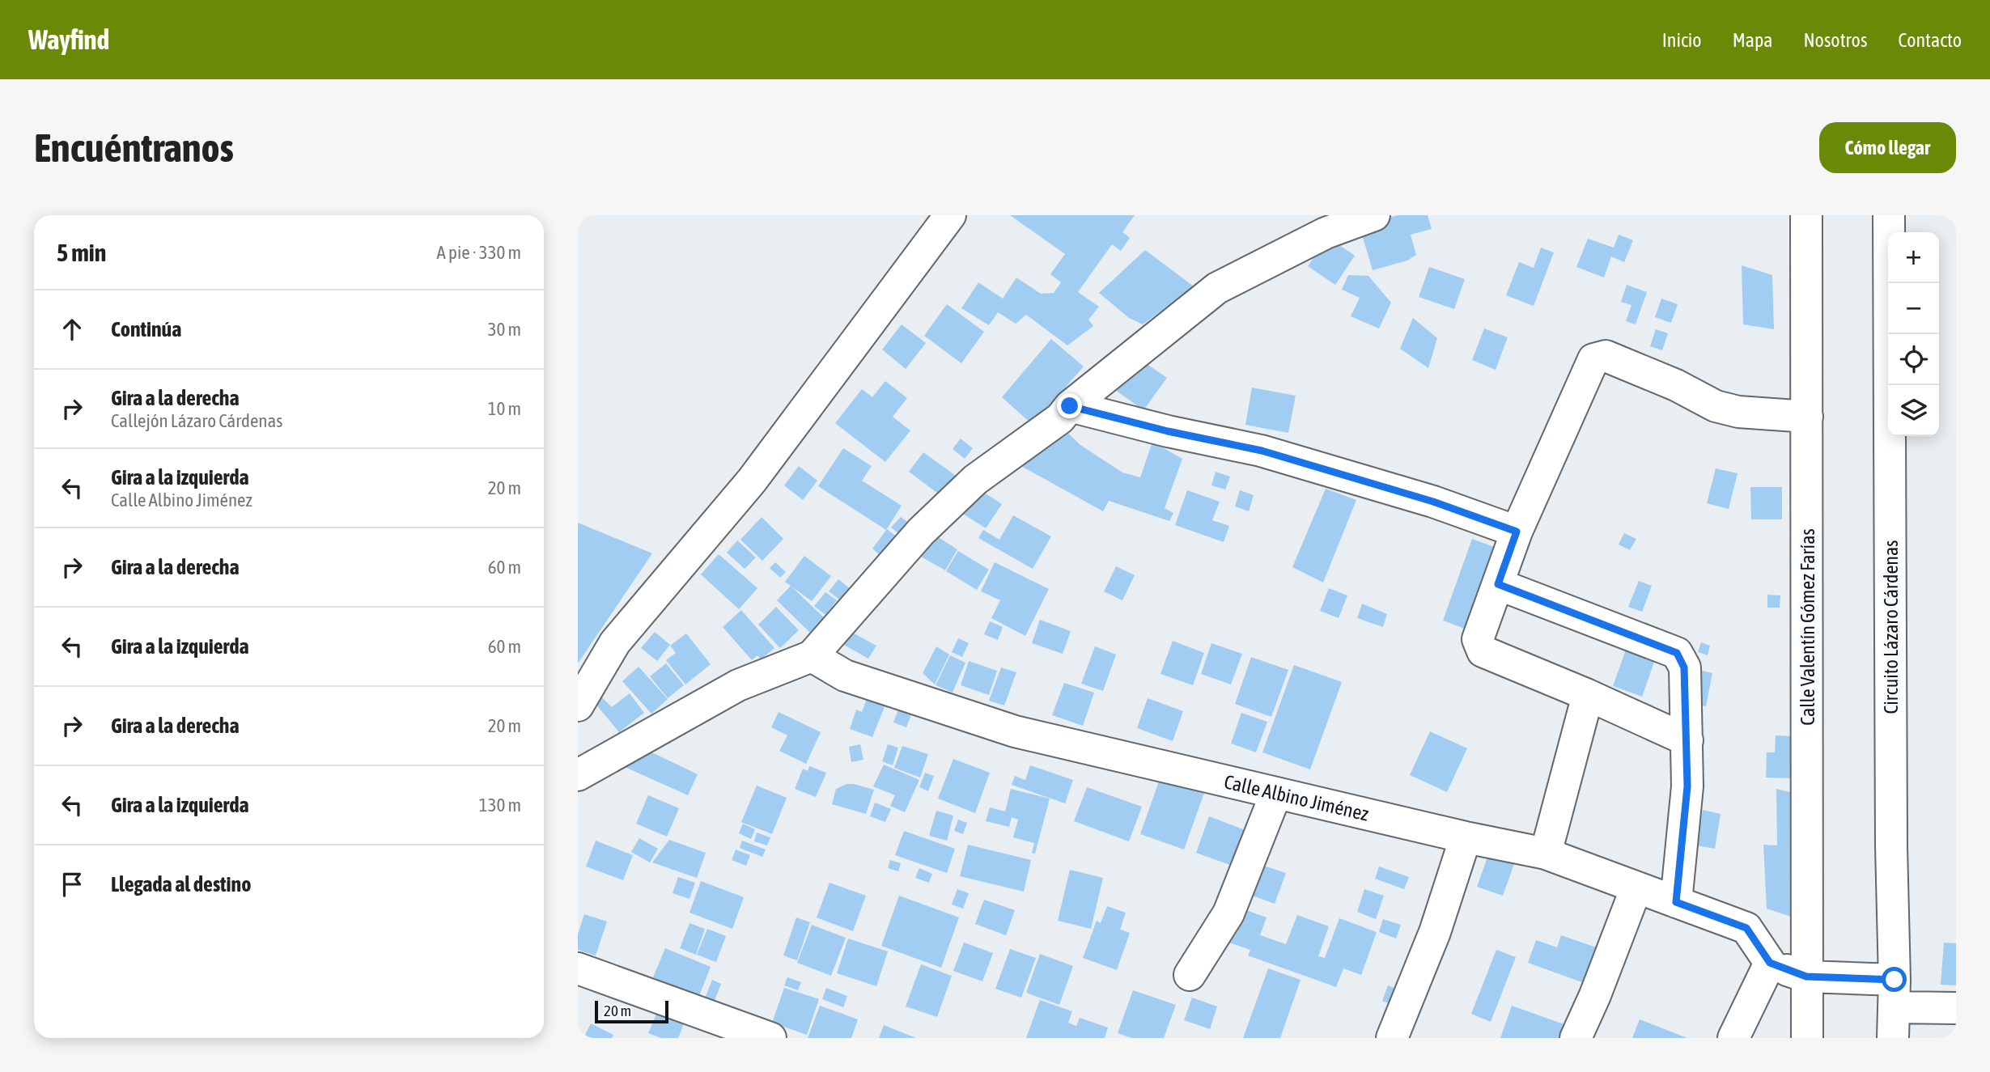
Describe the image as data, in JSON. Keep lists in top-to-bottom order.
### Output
{
  "streets": {
    "street": ["Calle Valentín Gómez Farías", "Circuito Lázaro Cárdenas", "Calle Albino Jiménez"]
  },
  "scale_bar": "20 m",
  "page": {
    "header": "Wayfind",
    "nav": [
      "Inicio",
      "Mapa",
      "Nosotros",
      "Contacto"
    ],
    "buttons": "Cómo llegar",
    "title": "Encuéntranos",
    "heading": ["5 min", "A pie · 330 m"],
    "map_buttons": ["+", "−"],
    "list": [
      ["Continúa", "30 m"],
      ["Gira a la derecha", "Callejón Lázaro Cárdenas", "10 m"],
      ["Gira a la izquierda", "Calle Albino Jiménez", "20 m"],
      ["Gira a la derecha", "60 m"],
      ["Gira a la izquierda", "60 m"],
      ["Gira a la derecha", "20 m"],
      ["Gira a la izquierda", "130 m"],
      "Llegada al destino"
    ],
    "scale": "20 m"
  }
}
